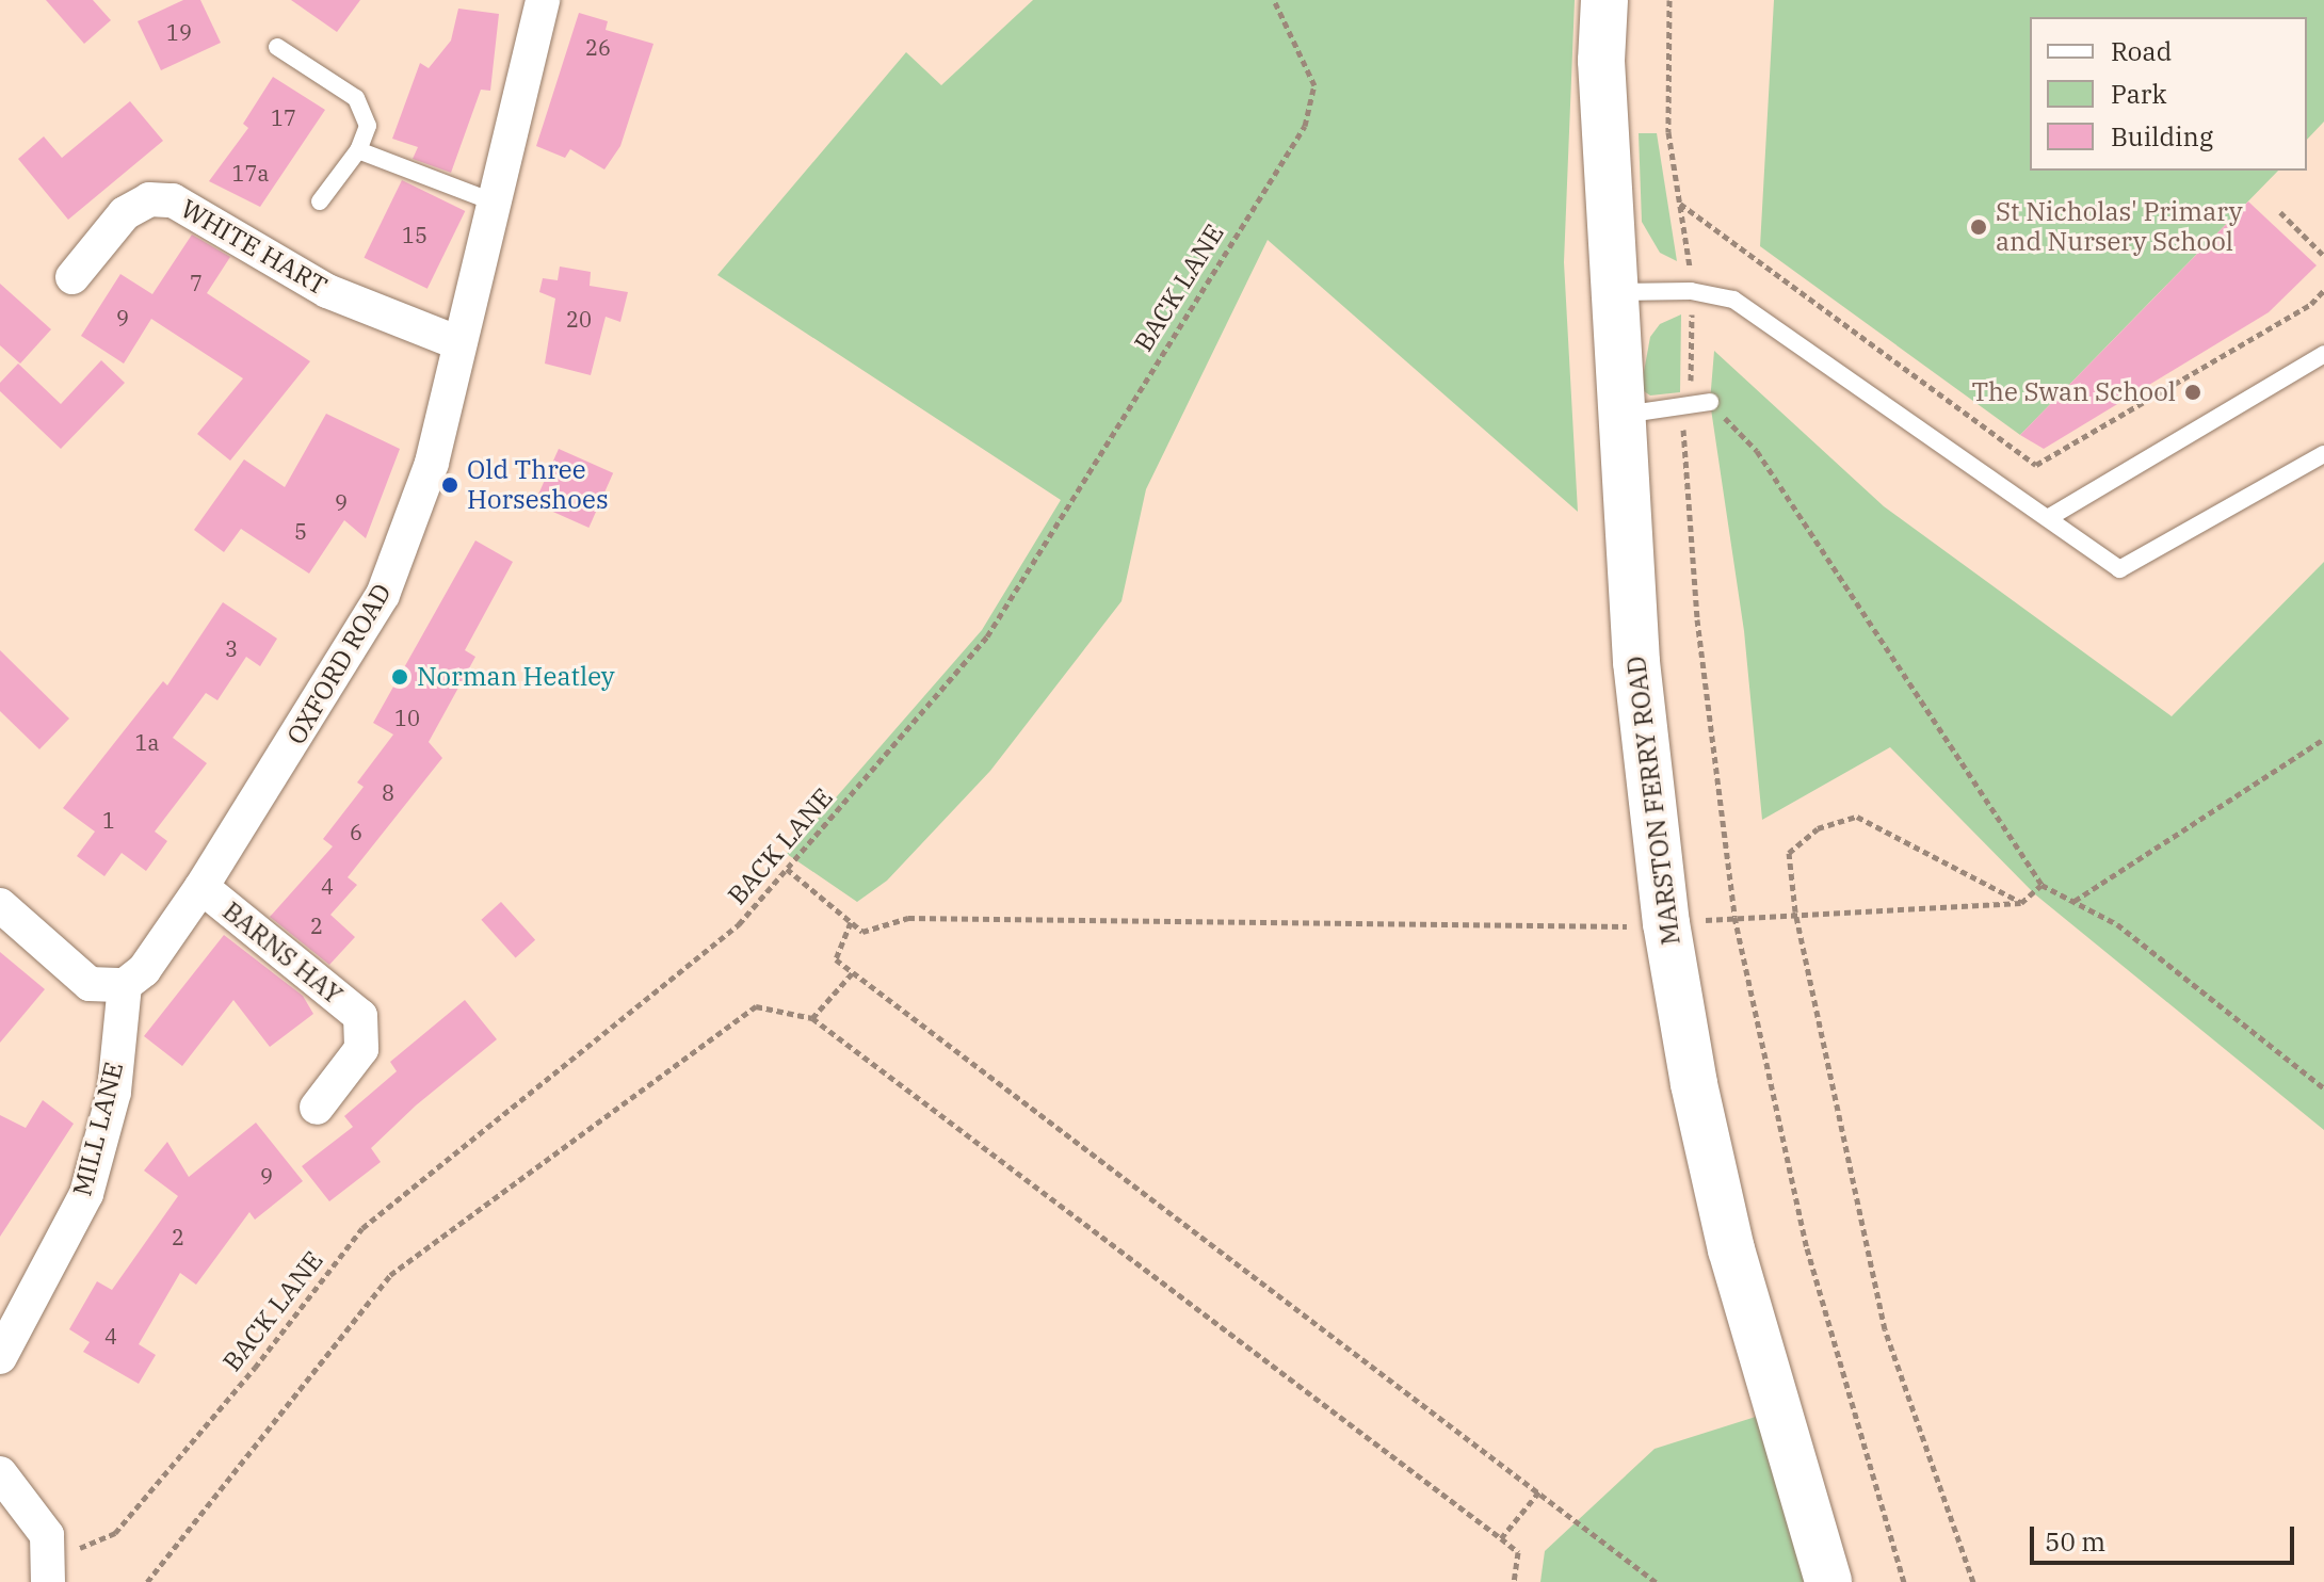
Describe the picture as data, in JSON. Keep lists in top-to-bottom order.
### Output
{
  "streets": {
    "main road": ["MARSTON FERRY ROAD"],
    "street": [
      "WHITE HART",
      "OXFORD ROAD",
      "BARNS HAY",
      "MILL LANE"
    ],
    "path": ["BACK LANE"]
  },
  "crossings": [
    ["WHITE HART", "OXFORD ROAD"],
    ["OXFORD ROAD", "BARNS HAY"],
    ["OXFORD ROAD", "MILL LANE"]
  ],
  "places": [
    "St Nicholas' Primary and Nursery School",
    "The Swan School",
    "Old Three Horseshoes",
    "Norman Heatley"
  ],
  "house_numbers": [
    "19",
    "26",
    "17",
    "17a",
    "15",
    "7",
    "9",
    "20",
    "9",
    "5",
    "3",
    "10",
    "1a",
    "8",
    "1",
    "6",
    "4",
    "2",
    "9",
    "2",
    "4"
  ],
  "legend": ["Road", "Park", "Building"],
  "scale_bar": "50 m"
}
